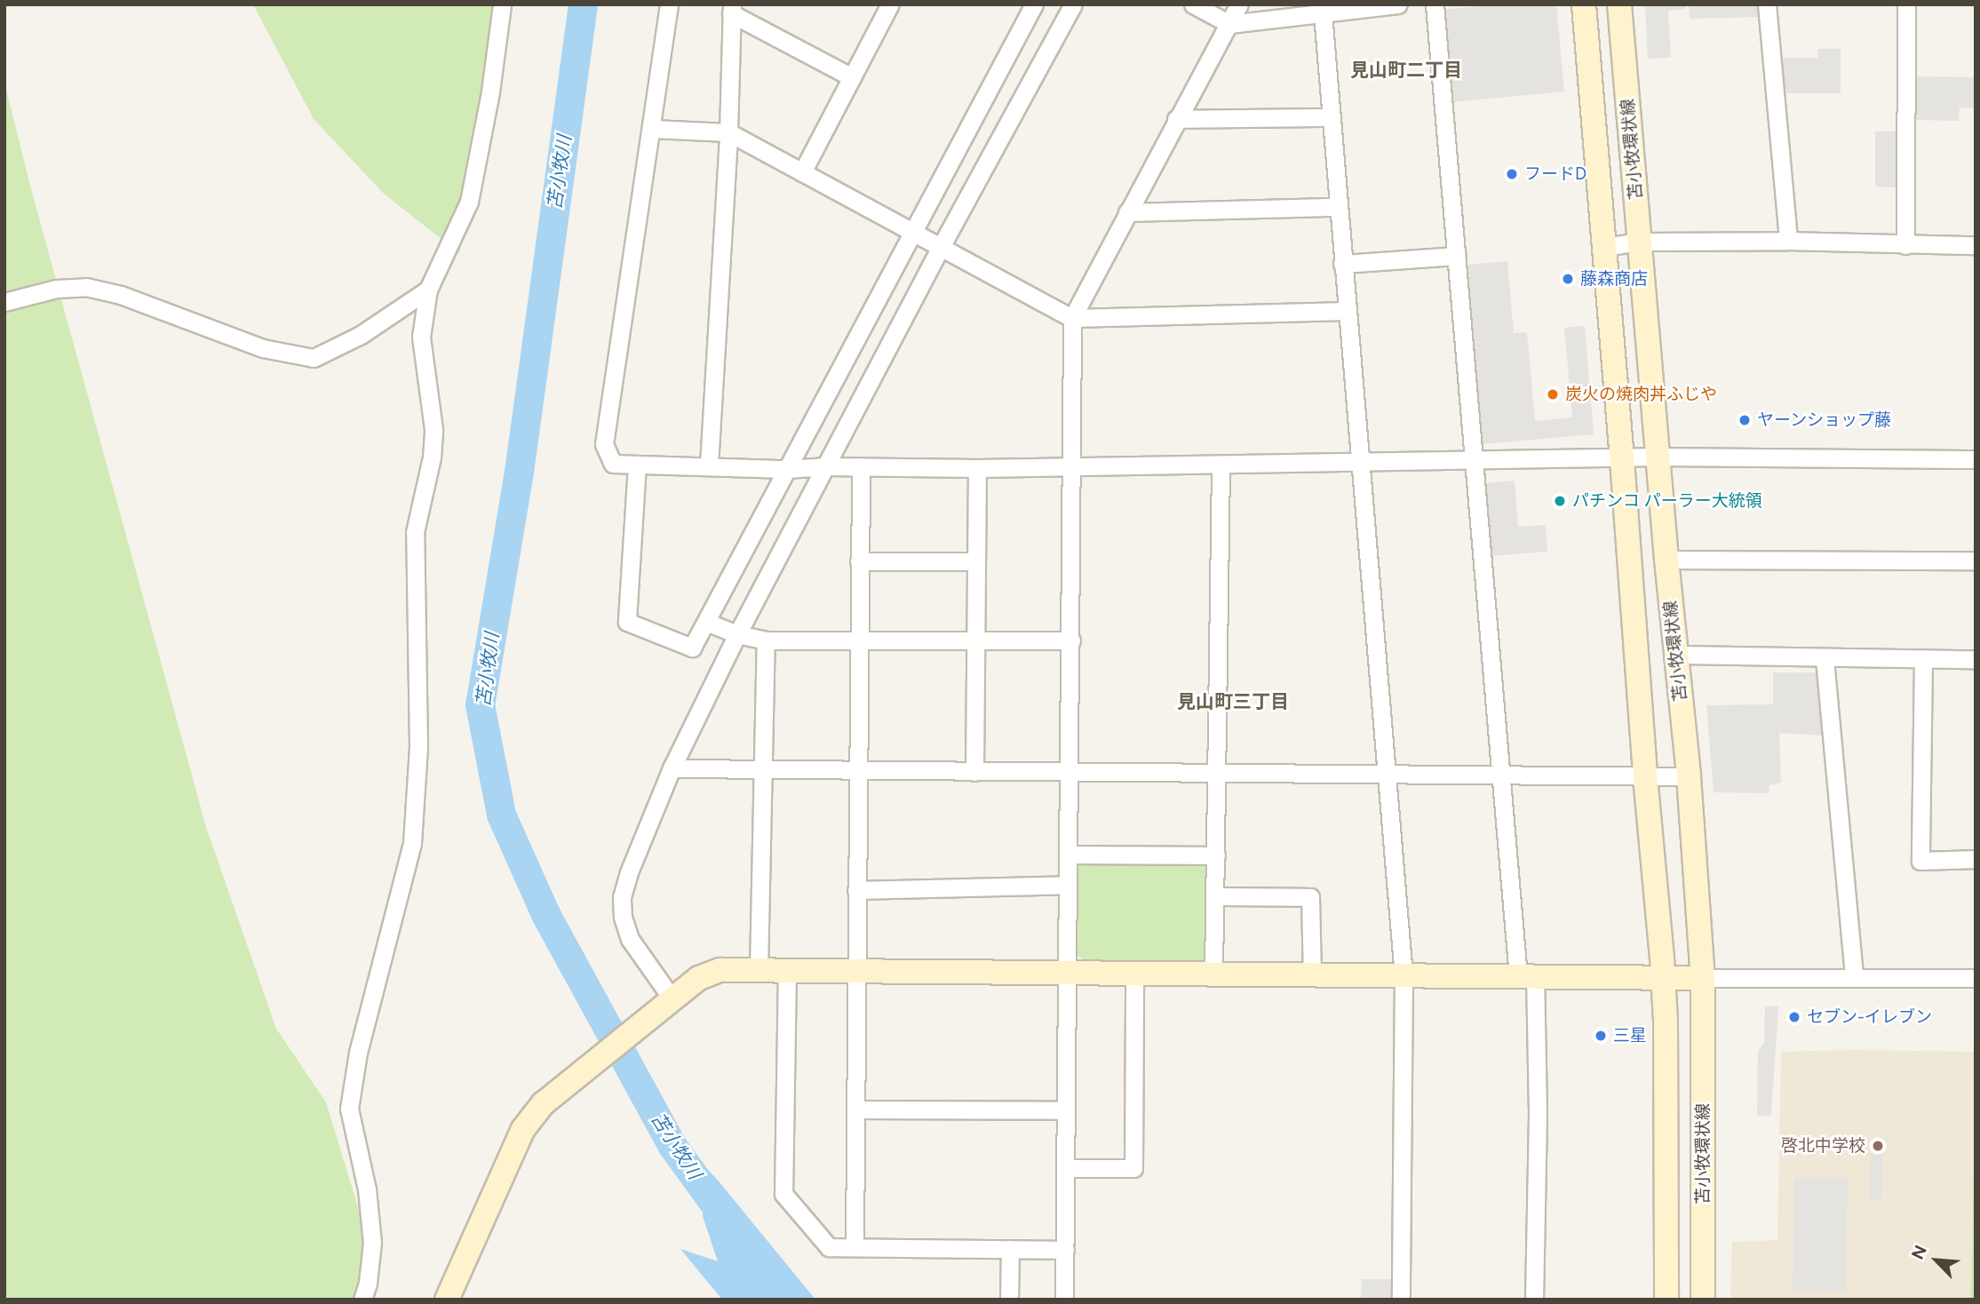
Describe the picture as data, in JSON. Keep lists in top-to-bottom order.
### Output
{
  "streets": {
    "main road": ["苫小牧環状線"]
  },
  "districts": ["見山町二丁目", "見山町三丁目"],
  "water": ["苫小牧川"],
  "places": [
    "フードD",
    "藤森商店",
    "炭火の焼肉丼ふじや",
    "ヤーンショップ藤",
    "パチンコ パーラー大統領",
    "セブン-イレブン",
    "三星",
    "啓北中学校"
  ],
  "north": "top left"
}
